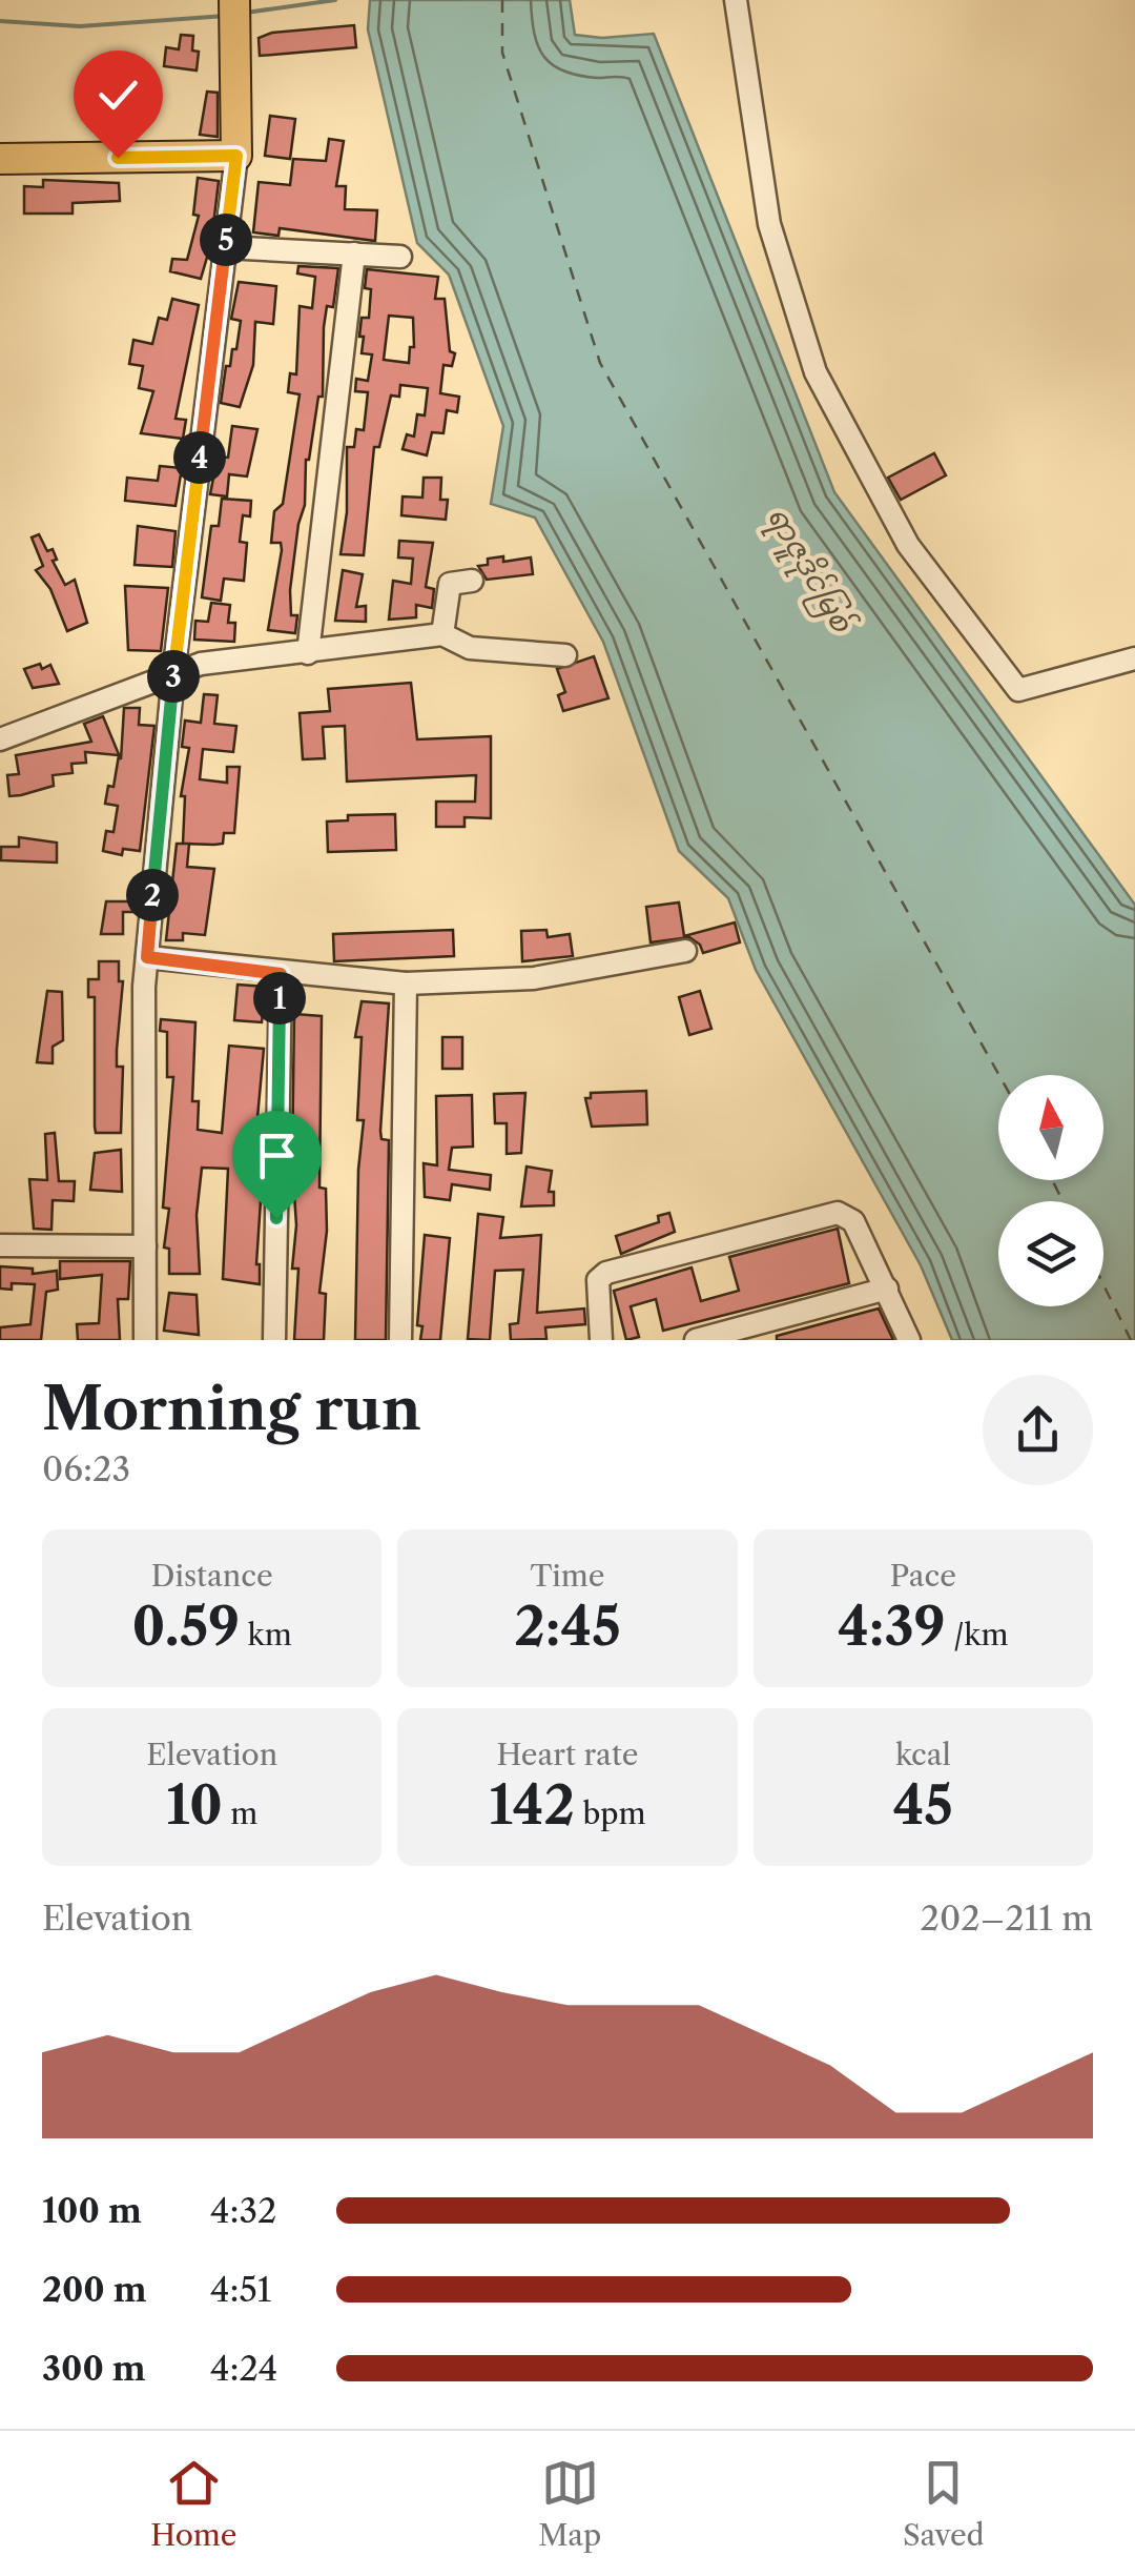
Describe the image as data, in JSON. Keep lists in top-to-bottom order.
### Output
{
  "water": ["ရာဇူဒိုင်မြစ်"],
  "north": "top",
  "page": {
    "pins": [
      "5",
      "4",
      "3",
      "2",
      "1"
    ],
    "heading": ["Morning run", "06:23"],
    "stats": [
      ["Distance", "0.59 km"],
      ["Time", "2:45"],
      ["Pace", "4:39 /km"],
      ["Elevation", "10 m"],
      ["Heart rate", "142 bpm"],
      ["kcal", "45"]
    ],
    "chart": ["Elevation", "202–211 m"],
    "list": [
      {
        "name": "100 m",
        "note": "4:32"
      },
      {
        "name": "200 m",
        "note": "4:51"
      },
      {
        "name": "300 m",
        "note": "4:24"
      }
    ],
    "tabs": ["Home", "Map", "Saved"]
  }
}
